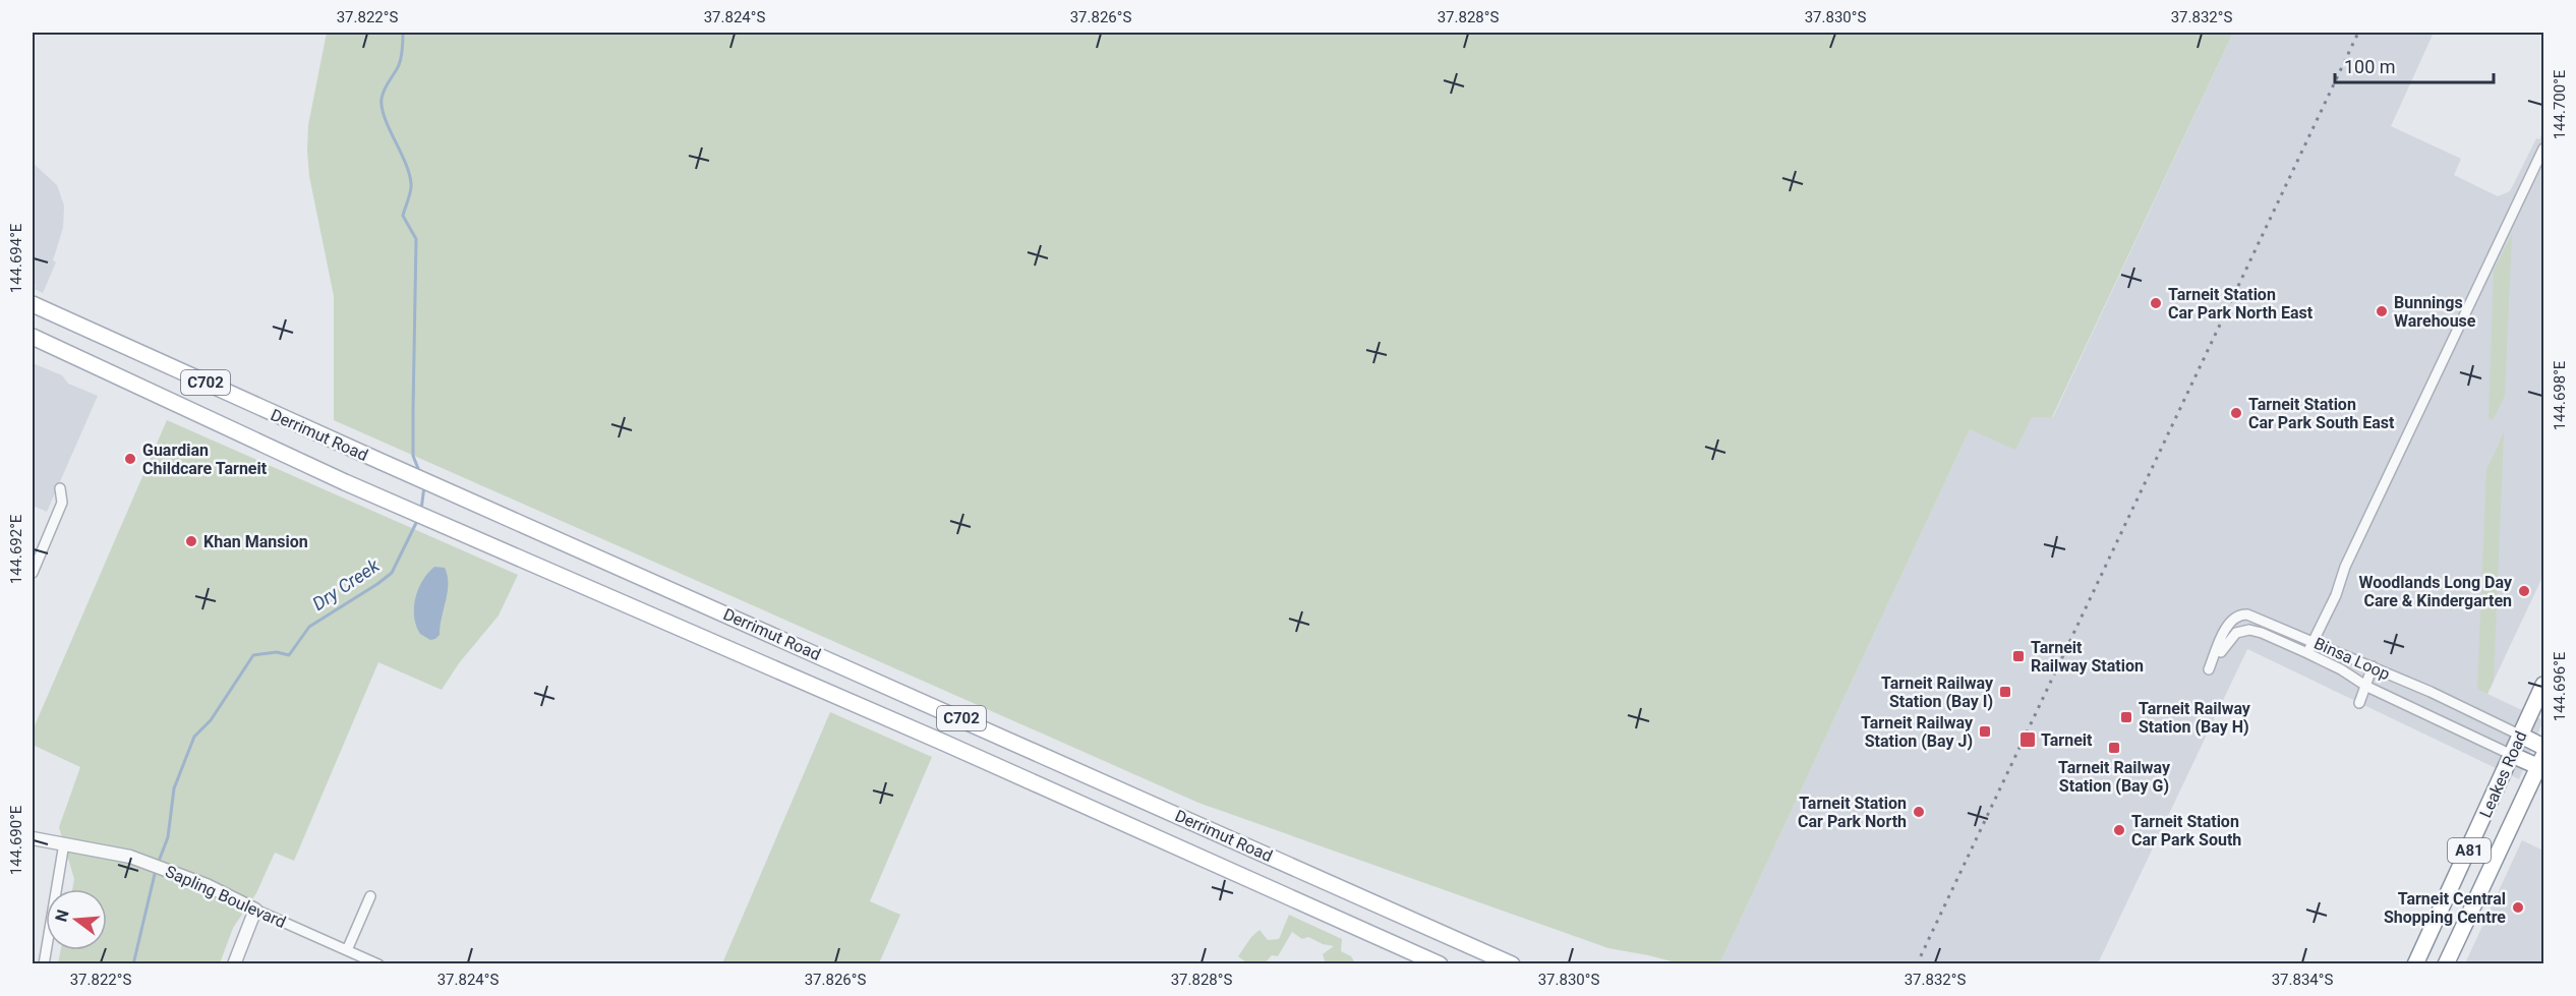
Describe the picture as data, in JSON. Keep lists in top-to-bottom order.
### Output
{
  "streets": {
    "main road": [
      "C702",
      "Derrimut Road",
      "Leakes Road",
      "A81"
    ],
    "street": ["Binsa Loop", "Sapling Boulevard"]
  },
  "crossings": [
    ["Binsa Loop", "Leakes Road"]
  ],
  "water": ["Dry Creek"],
  "places": {
    "other": [
      "Tarneit Station Car Park North East",
      "Bunnings Warehouse",
      "Tarneit Station Car Park South East",
      "Guardian Childcare Tarneit",
      "Khan Mansion",
      "Woodlands Long Day Care & Kindergarten",
      "Tarneit Station Car Park North",
      "Tarneit Station Car Park South",
      "Tarneit Central Shopping Centre"
    ],
    "transit": [
      "Tarneit Railway Station",
      "Tarneit Railway Station (Bay I)",
      "Tarneit Railway Station (Bay H)",
      "Tarneit Railway Station (Bay J)",
      "Tarneit",
      "Tarneit Railway Station (Bay G)"
    ]
  },
  "scale_bar": "100 m",
  "north": "left",
  "coordinates": [
    "37.822°S",
    "37.824°S",
    "37.826°S",
    "37.828°S",
    "37.830°S",
    "37.832°S",
    "144.700°E",
    "144.694°E",
    "144.698°E",
    "144.692°E",
    "144.696°E",
    "144.690°E",
    "37.834°S"
  ]
}
